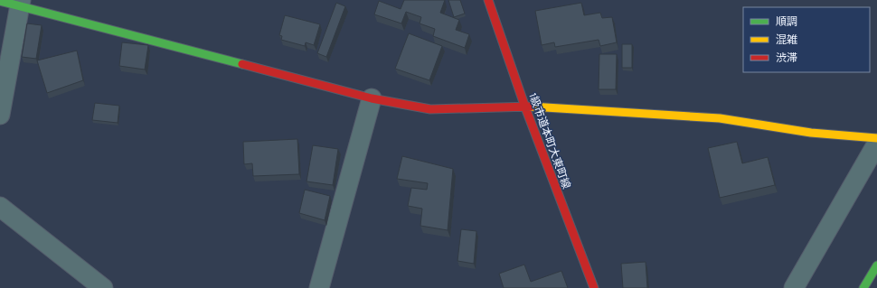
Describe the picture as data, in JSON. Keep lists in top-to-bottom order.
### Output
{
  "streets": {
    "main road": ["1級市道本町大東町線"]
  },
  "legend": ["順調", "混雑", "渋滞"]
}
